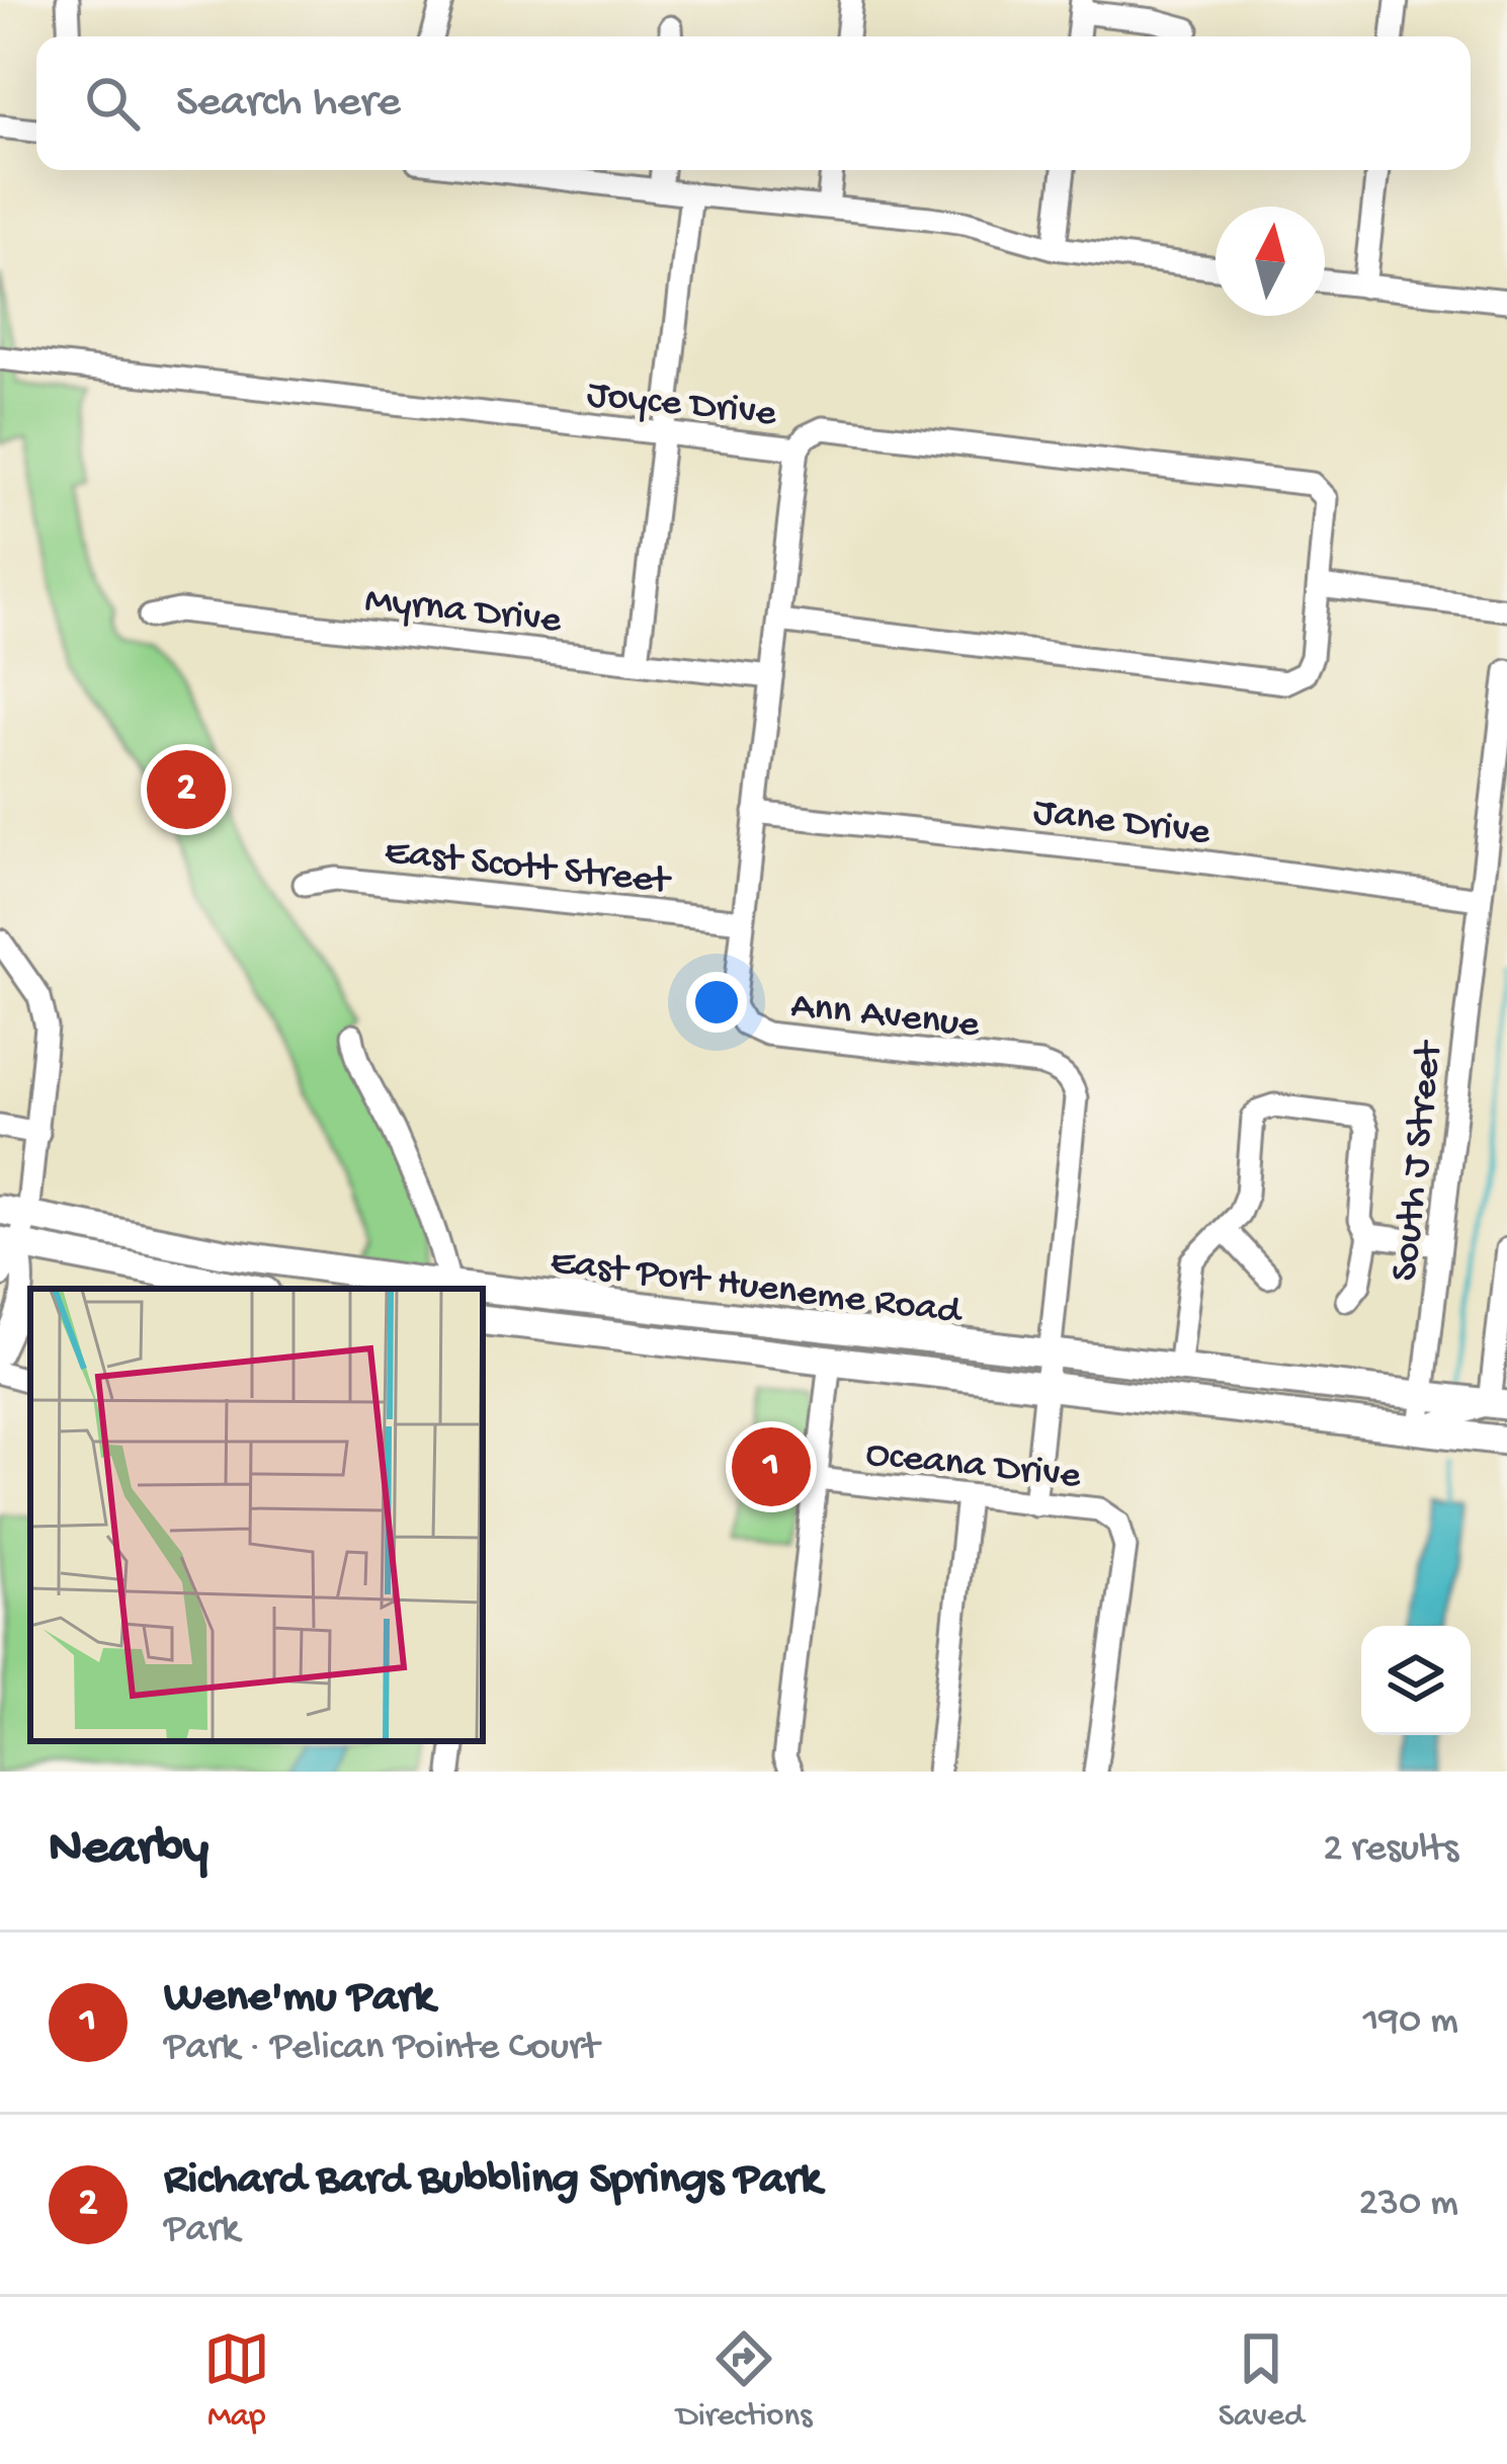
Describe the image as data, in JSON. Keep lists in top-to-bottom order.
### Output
{
  "streets": {
    "main road": ["East Port Hueneme Road"],
    "street": [
      "Joyce Drive",
      "Myrna Drive",
      "Jane Drive",
      "East Scott Street",
      "Ann Avenue",
      "South J Street",
      "Oceana Drive"
    ]
  },
  "crossings": [
    ["Joyce Drive", "Ann Avenue"],
    ["Myrna Drive", "Ann Avenue"],
    ["Jane Drive", "Ann Avenue"],
    ["Jane Drive", "South J Street"],
    ["East Scott Street", "Ann Avenue"],
    ["Ann Avenue", "East Port Hueneme Road"],
    ["Ann Avenue", "Oceana Drive"],
    ["South J Street", "East Port Hueneme Road"]
  ],
  "north": "top",
  "page": {
    "search": "Search here",
    "pins": ["2", "1"],
    "heading": ["Nearby", "2 results"],
    "list": [
      {
        "mark": "1",
        "name": "Wene'mu Park",
        "note": "Park · Pelican Pointe Court",
        "value": "190 m"
      },
      {
        "mark": "2",
        "name": "Richard Bard Bubbling Springs Park",
        "note": "Park",
        "value": "230 m"
      }
    ],
    "nav": ["Map", "Directions", "Saved"]
  }
}
